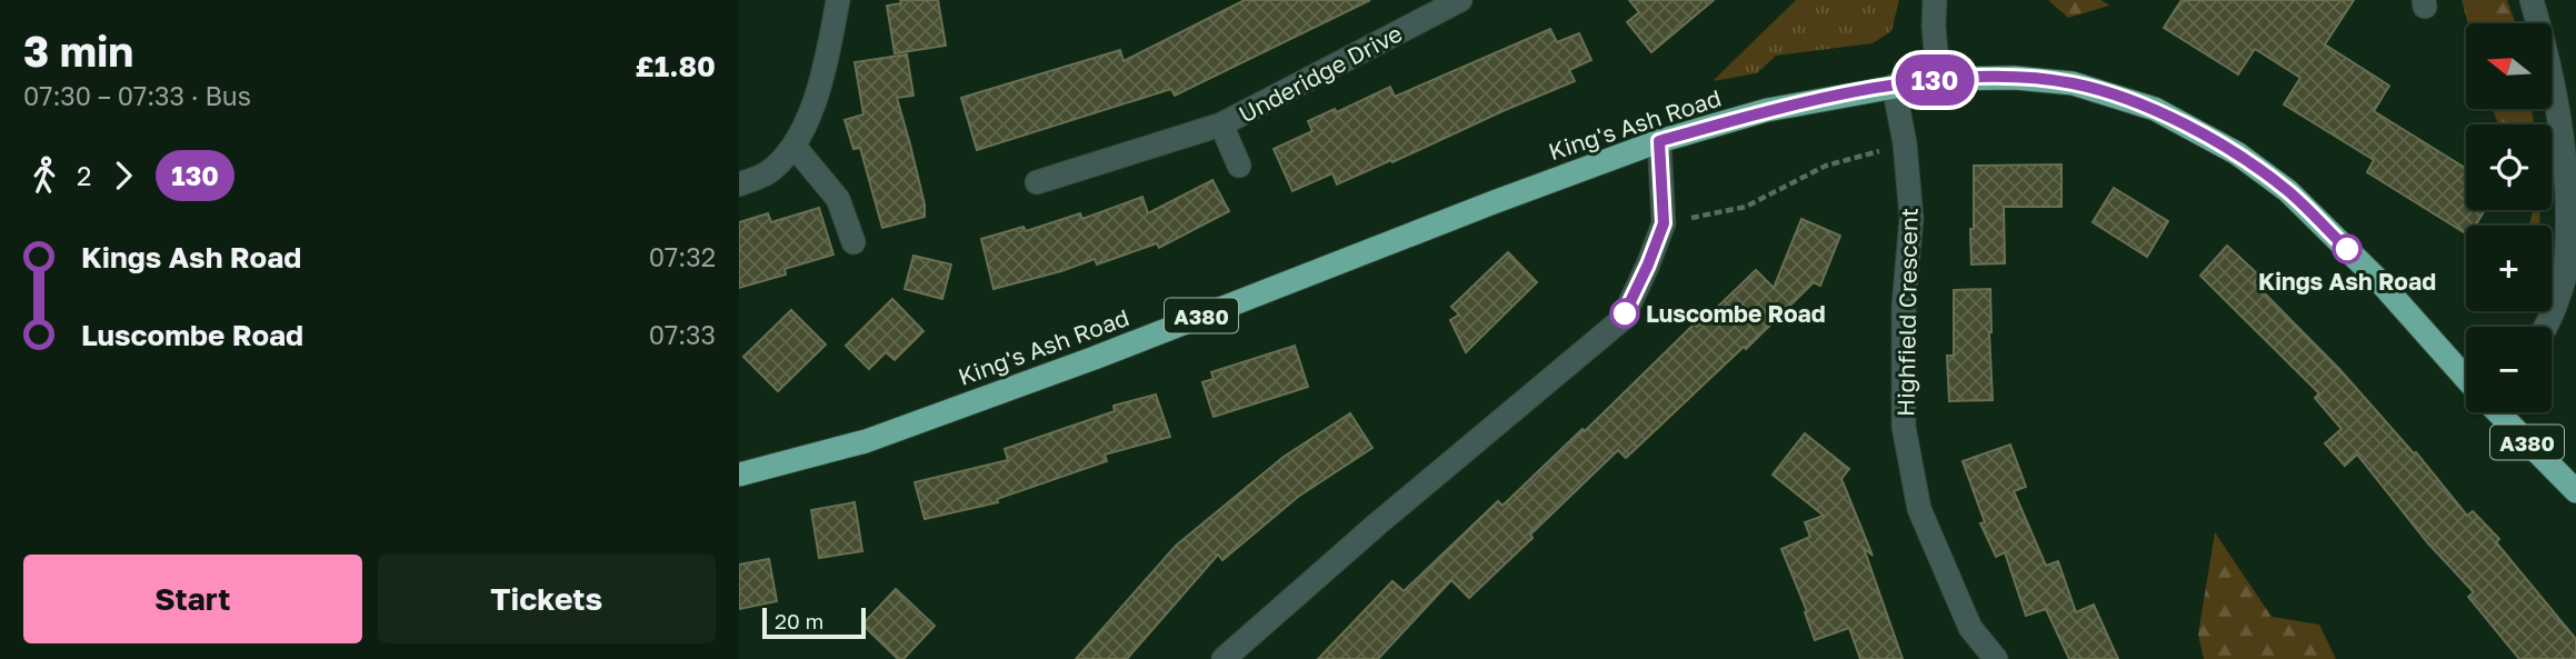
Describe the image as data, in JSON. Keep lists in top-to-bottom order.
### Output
{
  "streets": {
    "highway": ["King's Ash Road", "A380"],
    "street": ["Underidge Drive", "Highfield Crescent"]
  },
  "crossings": [
    ["King's Ash Road", "Highfield Crescent"]
  ],
  "places": ["Kings Ash Road", "Luscombe Road"],
  "lines": ["bus line 130"],
  "scale_bar": "20 m",
  "north": "left",
  "page": {
    "heading": ["3 min", "07:30 – 07:33 · Bus", "£1.80"],
    "on_map": "130",
    "map_buttons": ["+", "−"],
    "legs": ["2", "130"],
    "list": [
      {
        "name": "Kings Ash Road",
        "value": "07:32"
      },
      {
        "name": "Luscombe Road",
        "value": "07:33"
      }
    ],
    "buttons": ["Start", "Tickets"],
    "scale": "20 m"
  }
}
